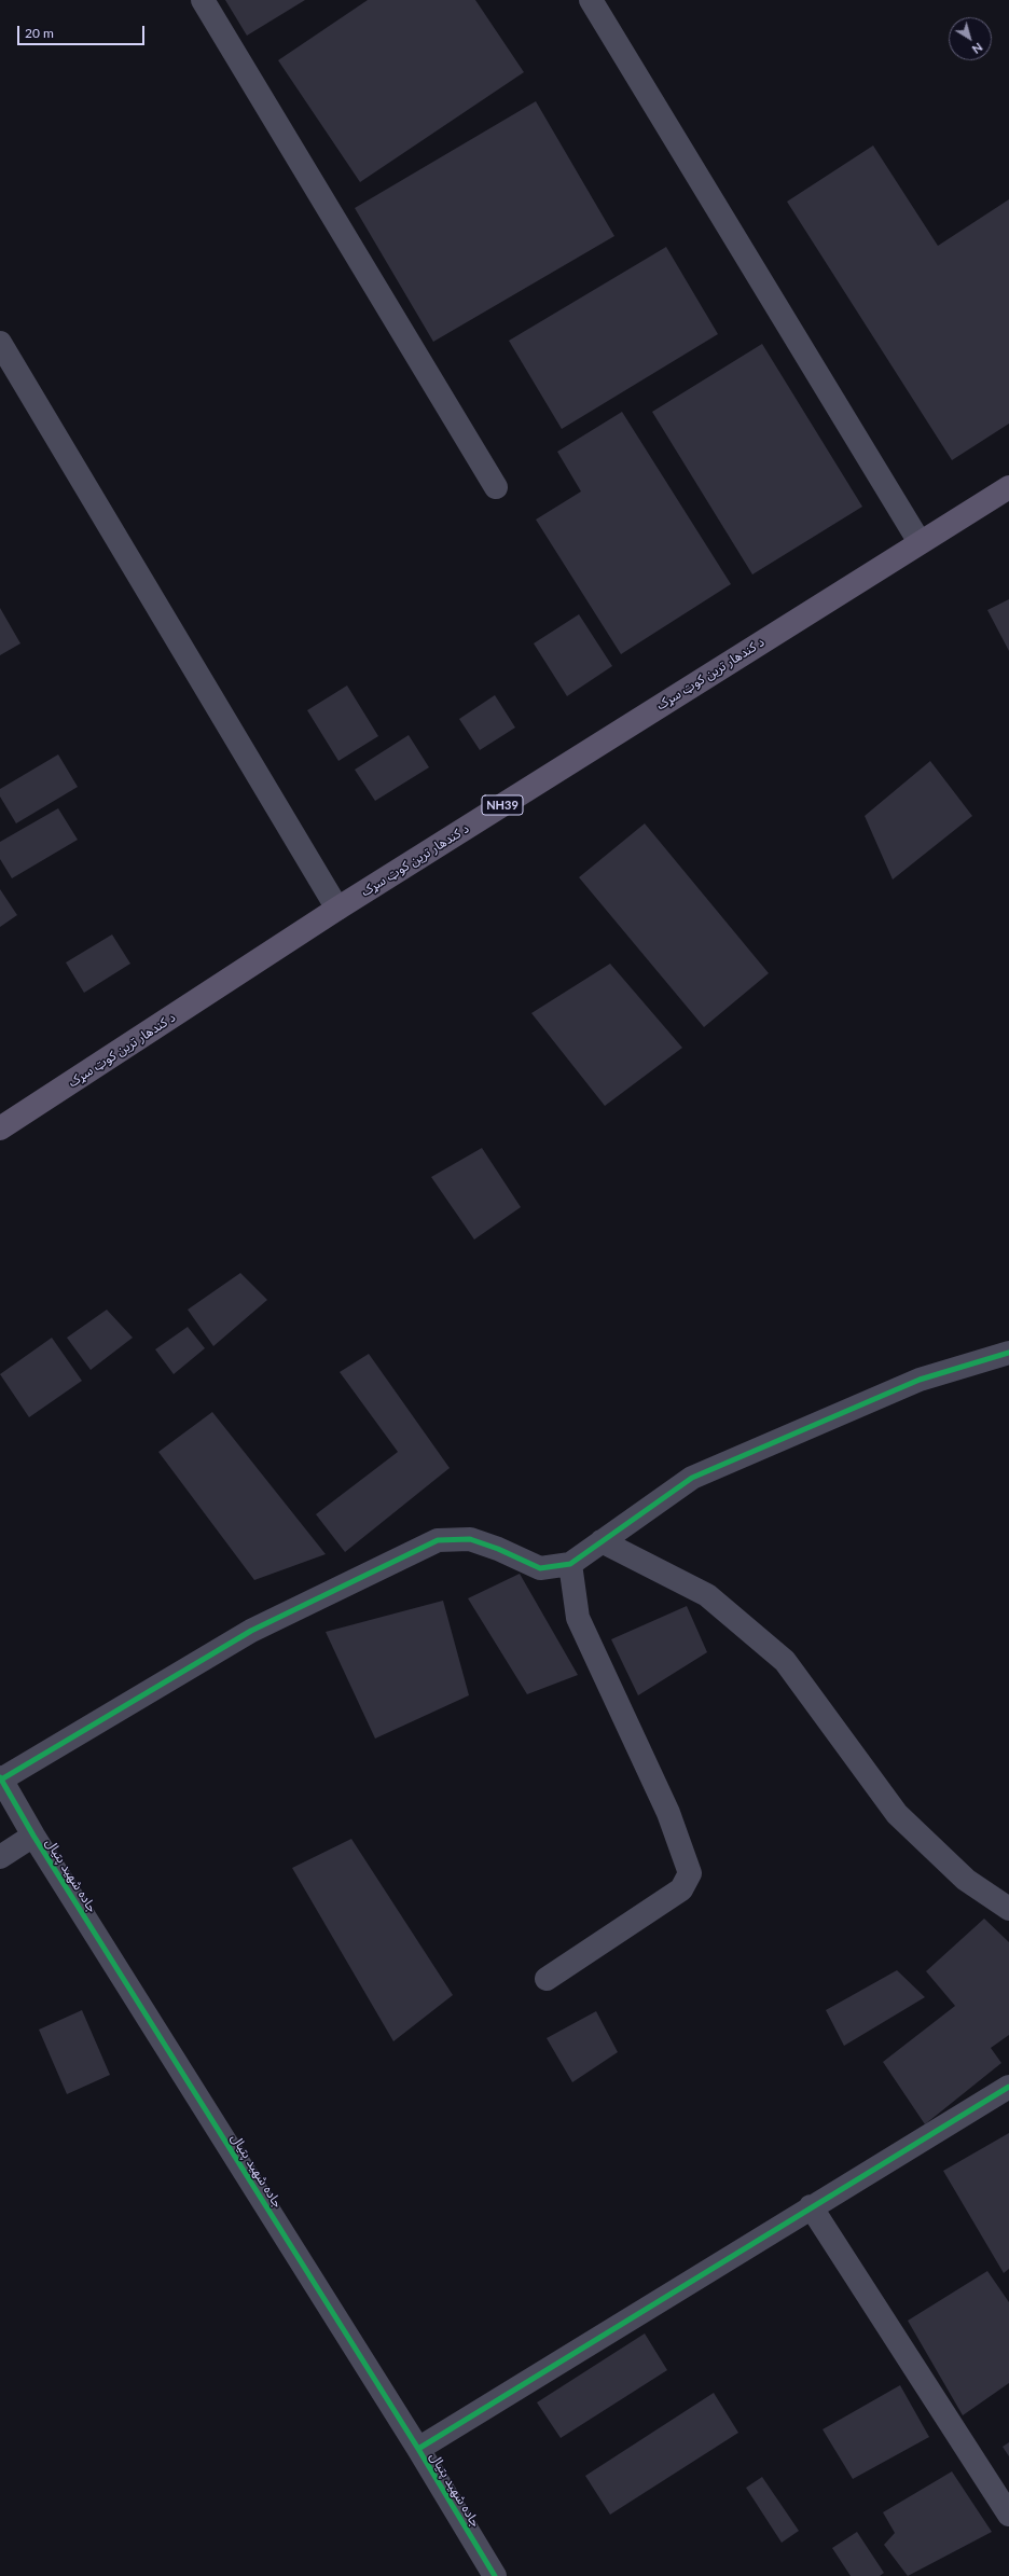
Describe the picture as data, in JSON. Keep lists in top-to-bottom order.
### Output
{
  "streets": {
    "main road": ["د کندهار ترين کوټ سړک", "NH39"],
    "street": ["جاده شهید پتیال"]
  },
  "scale_bar": "20 m",
  "north": "bottom right"
}
